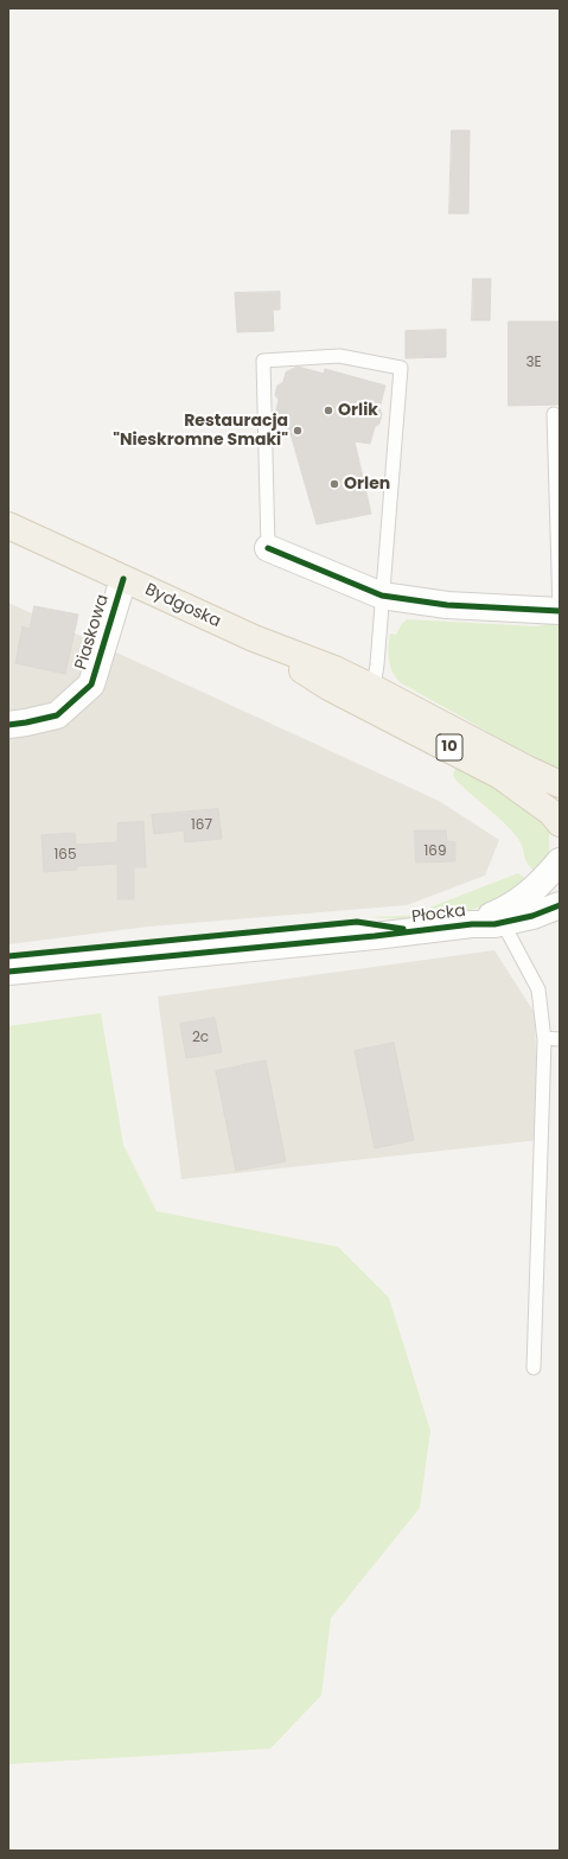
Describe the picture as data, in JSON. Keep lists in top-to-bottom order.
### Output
{
  "streets": {
    "main road": ["Bydgoska", "10"],
    "street": ["Piaskowa", "Płocka"]
  },
  "crossings": [
    ["Bydgoska", "Piaskowa"],
    ["Bydgoska", "10"]
  ],
  "places": ["Orlik", "Restauracja \"Nieskromne Smaki\"", "Orlen"],
  "house_numbers": [
    "3E",
    "167",
    "169",
    "165",
    "2c"
  ]
}
